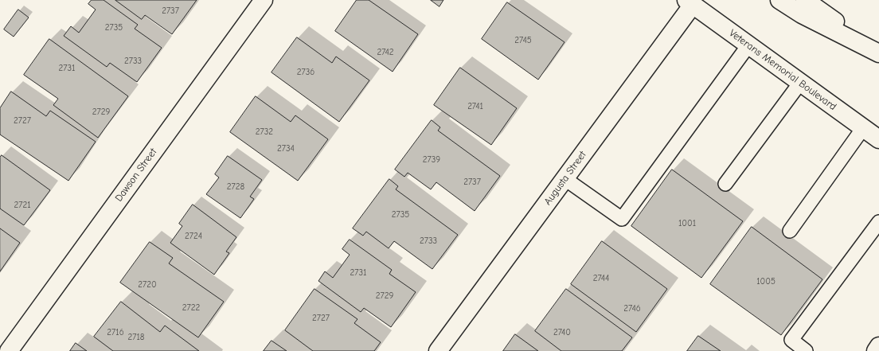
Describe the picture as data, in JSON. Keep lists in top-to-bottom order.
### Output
{
  "streets": {
    "street": ["Veterans Memorial Boulevard", "Dawson Street", "Augusta Street"]
  },
  "crossings": [
    ["Veterans Memorial Boulevard", "Augusta Street"]
  ],
  "house_numbers": [
    "2737",
    "2735",
    "2745",
    "2742",
    "2733",
    "2731",
    "2736",
    "2741",
    "2729",
    "2727",
    "2732",
    "2734",
    "2739",
    "2737",
    "2728",
    "2721",
    "2735",
    "1001",
    "2724",
    "2733",
    "2731",
    "2744",
    "1005",
    "2720",
    "2729",
    "2722",
    "2746",
    "2727",
    "2716",
    "2740",
    "2718"
  ]
}
